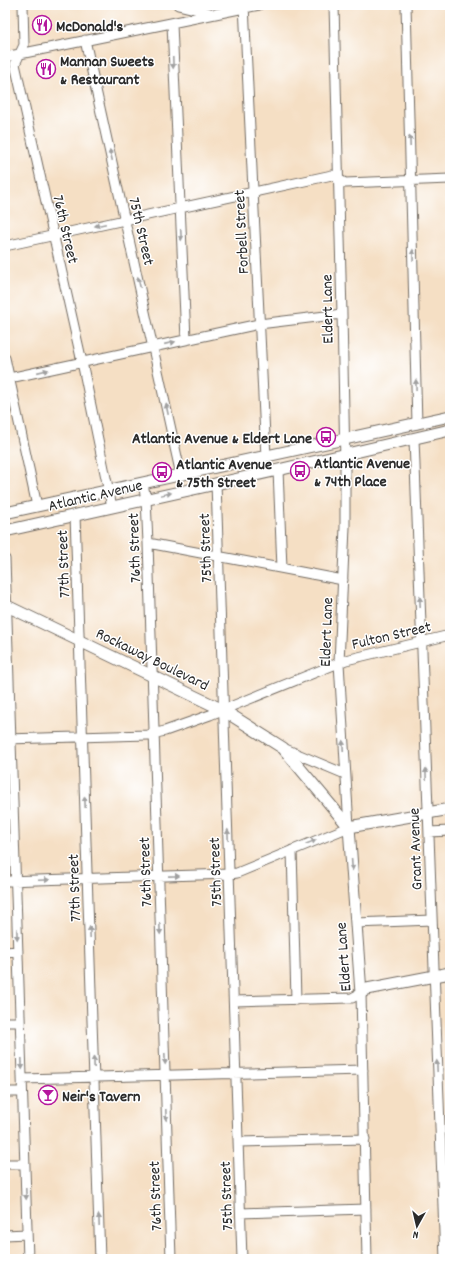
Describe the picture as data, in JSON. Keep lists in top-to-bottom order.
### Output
{
  "streets": {
    "main road": ["Eldert Lane", "Atlantic Avenue", "Rockaway Boulevard"],
    "street": [
      "76th Street",
      "75th Street",
      "Forbell Street",
      "77th Street",
      "Fulton Street",
      "Grant Avenue"
    ]
  },
  "crossings": [
    ["76th Street", "Atlantic Avenue"],
    ["76th Street", "Fulton Street"],
    ["76th Street", "Rockaway Boulevard"],
    ["75th Street", "Atlantic Avenue"],
    ["75th Street", "Fulton Street"],
    ["75th Street", "Rockaway Boulevard"],
    ["Forbell Street", "Atlantic Avenue"],
    ["Eldert Lane", "Atlantic Avenue"],
    ["Eldert Lane", "Fulton Street"],
    ["Eldert Lane", "Rockaway Boulevard"],
    ["Atlantic Avenue", "77th Street"],
    ["Atlantic Avenue", "Grant Avenue"],
    ["77th Street", "Fulton Street"],
    ["77th Street", "Rockaway Boulevard"],
    ["Fulton Street", "Rockaway Boulevard"],
    ["Fulton Street", "Grant Avenue"]
  ],
  "one_way": ["Grant Avenue"],
  "places": {
    "restaurant": ["McDonald's", "Mannan Sweets & Restaurant"],
    "bus stop": ["Atlantic Avenue & Eldert Lane", "Atlantic Avenue & 74th Place", "Atlantic Avenue & 75th Street"],
    "bar": ["Neir's Tavern"]
  },
  "north": "bottom"
}
